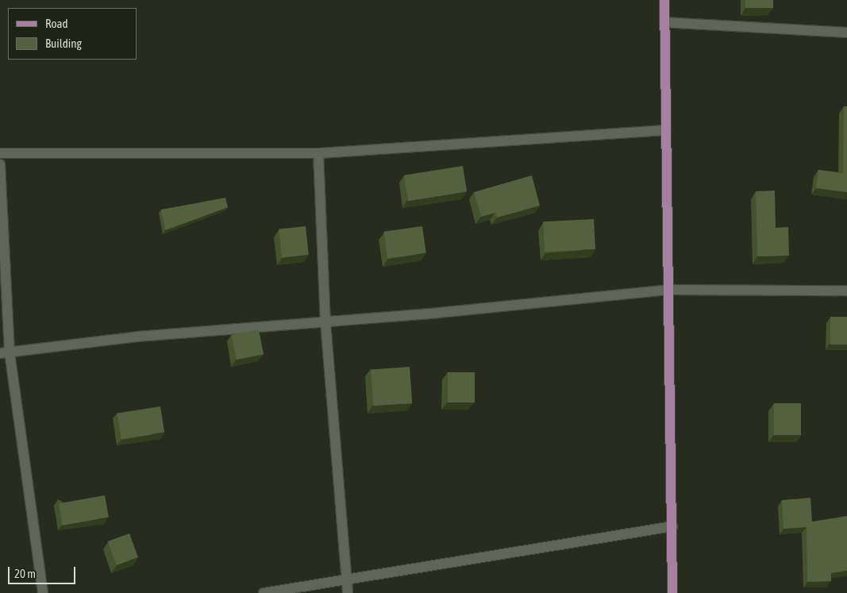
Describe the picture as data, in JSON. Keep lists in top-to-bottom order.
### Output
{
  "legend": ["Road", "Building"],
  "scale_bar": "20 m"
}
